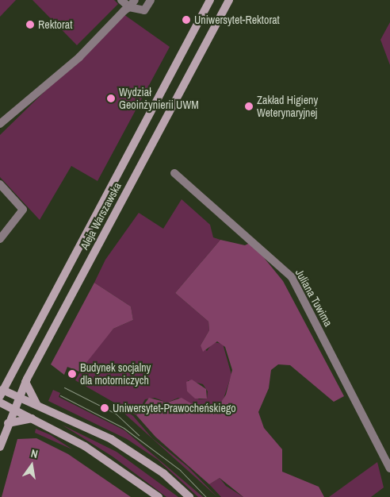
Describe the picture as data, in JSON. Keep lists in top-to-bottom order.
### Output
{
  "streets": {
    "main road": ["Aleja Warszawska"],
    "street": ["Juliana Tuwima"]
  },
  "places": [
    "Uniwersytet-Rektorat",
    "Rektorat",
    "Wydział Geoinżynierii UWM",
    "Zakład Higieny Weterynaryjnej",
    "Budynek socjalny dla motorniczych",
    "Uniwersytet-Prawocheńskiego"
  ],
  "north": "top"
}
